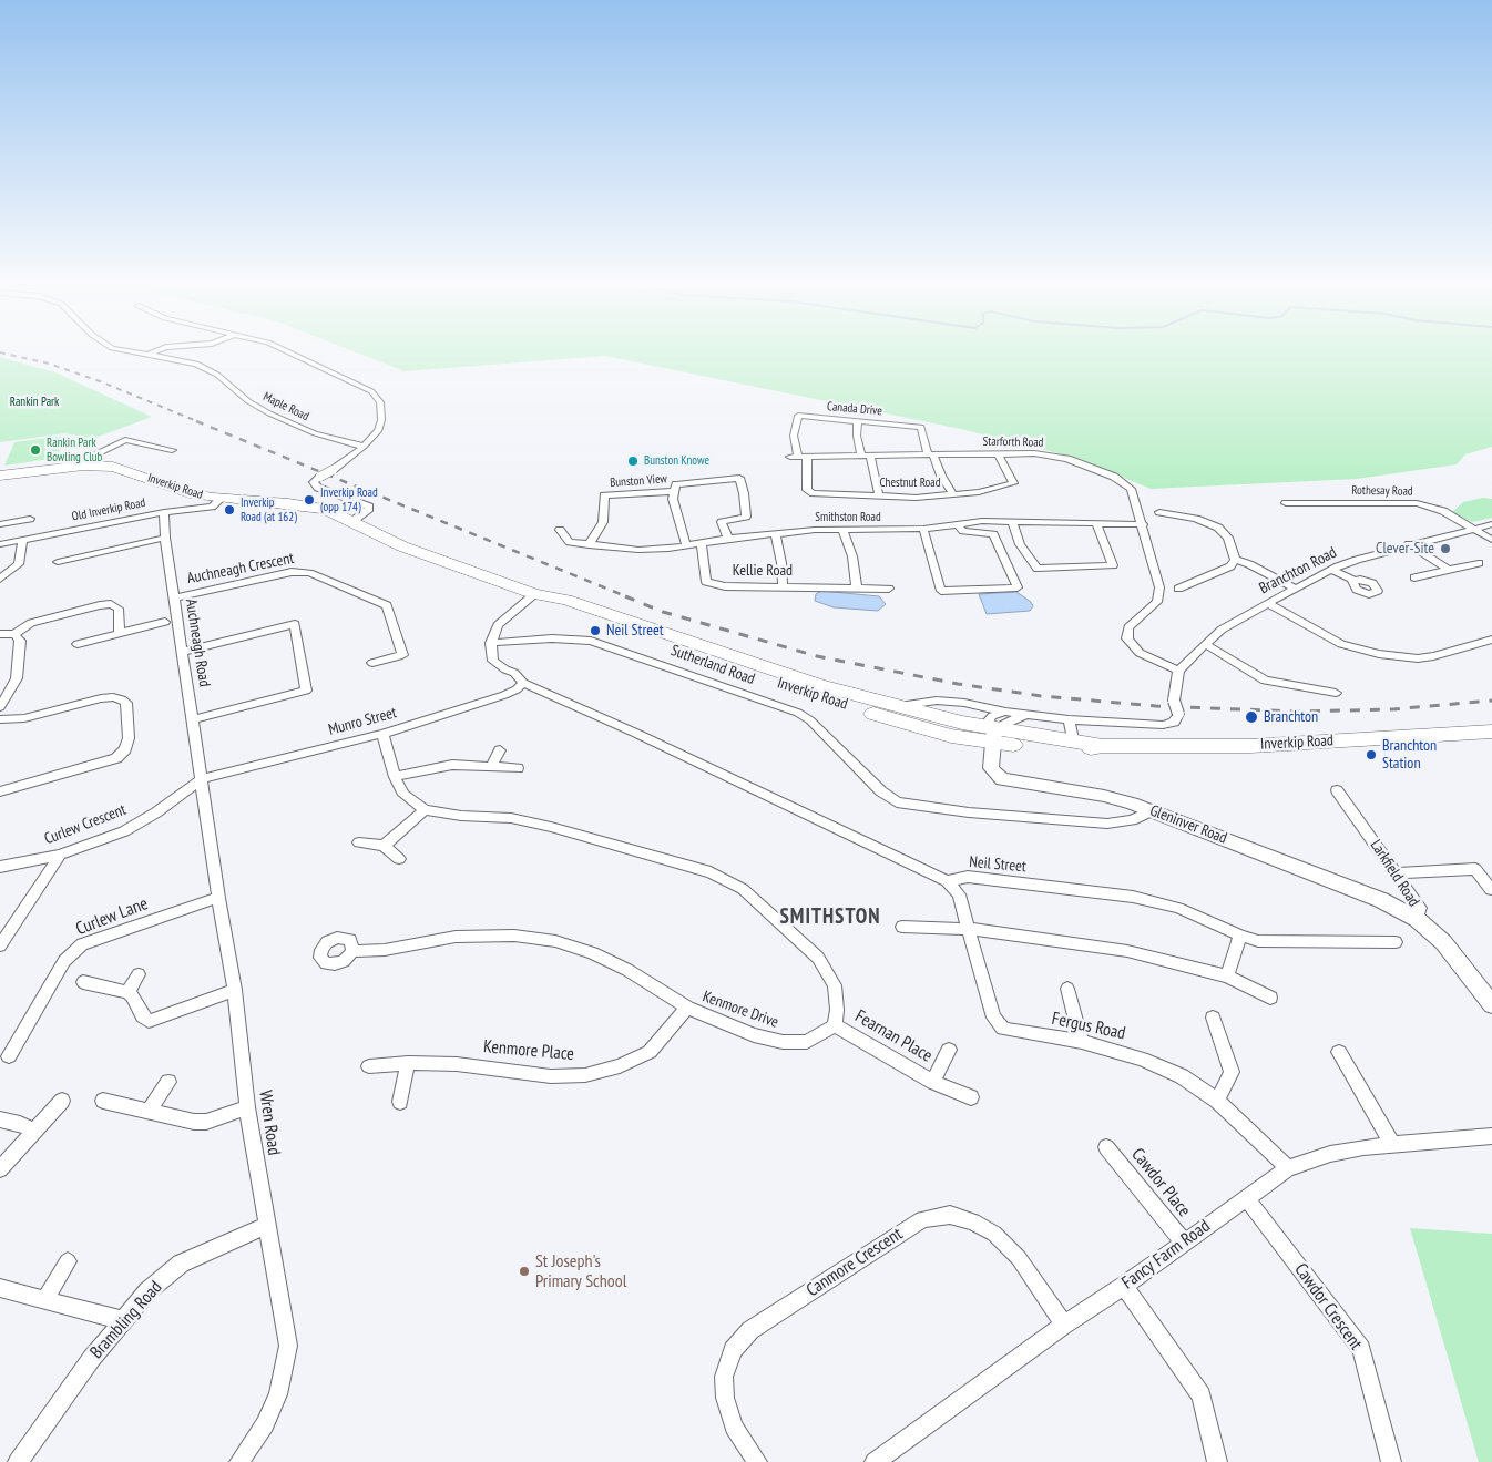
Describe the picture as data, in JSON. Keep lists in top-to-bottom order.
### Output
{
  "streets": {
    "highway": ["Inverkip Road"],
    "street": [
      "Maple Road",
      "Canada Drive",
      "Starforth Road",
      "Bunston View",
      "Chestnut Road",
      "Rothesay Road",
      "Old Inverkip Road",
      "Smithston Road",
      "Auchneagh Crescent",
      "Kellie Road",
      "Branchton Road",
      "Auchneagh Road",
      "Sutherland Road",
      "Munro Street",
      "Curlew Crescent",
      "Gleninver Road",
      "Neil Street",
      "Larkfield Road",
      "Curlew Lane",
      "Kenmore Drive",
      "Fergus Road",
      "Fearnan Place",
      "Kenmore Place",
      "Wren Road",
      "Cawdor Place",
      "Fancy Farm Road",
      "Canmore Crescent",
      "Cawdor Crescent",
      "Brambling Road"
    ]
  },
  "crossings": [
    ["Canada Drive", "Starforth Road"],
    ["Canada Drive", "Chestnut Road"],
    ["Starforth Road", "Chestnut Road"],
    ["Starforth Road", "Smithston Road"],
    ["Starforth Road", "Branchton Road"],
    ["Bunston View", "Smithston Road"],
    ["Inverkip Road", "Old Inverkip Road"],
    ["Inverkip Road", "Gleninver Road"],
    ["Rothesay Road", "Branchton Road"],
    ["Old Inverkip Road", "Auchneagh Road"],
    ["Smithston Road", "Kellie Road"],
    ["Auchneagh Crescent", "Auchneagh Road"],
    ["Auchneagh Road", "Munro Street"],
    ["Auchneagh Road", "Curlew Crescent"],
    ["Auchneagh Road", "Wren Road"],
    ["Sutherland Road", "Gleninver Road"],
    ["Munro Street", "Curlew Crescent"],
    ["Munro Street", "Wren Road"],
    ["Curlew Crescent", "Wren Road"],
    ["Gleninver Road", "Larkfield Road"],
    ["Neil Street", "Fergus Road"],
    ["Curlew Lane", "Wren Road"],
    ["Kenmore Drive", "Fearnan Place"],
    ["Kenmore Drive", "Kenmore Place"],
    ["Fergus Road", "Fancy Farm Road"],
    ["Wren Road", "Brambling Road"],
    ["Cawdor Place", "Fancy Farm Road"],
    ["Fancy Farm Road", "Canmore Crescent"],
    ["Fancy Farm Road", "Cawdor Crescent"]
  ],
  "districts": ["SMITHSTON"],
  "parks": ["Rankin Park"],
  "places": [
    "Rankin Park Bowling Club",
    "Bunston Knowe",
    "Inverkip Road (opp 174)",
    "Inverkip Road (at 162)",
    "Clever-Site",
    "Neil Street",
    "Branchton",
    "Branchton Station",
    "St Joseph's Primary School"
  ]
}
